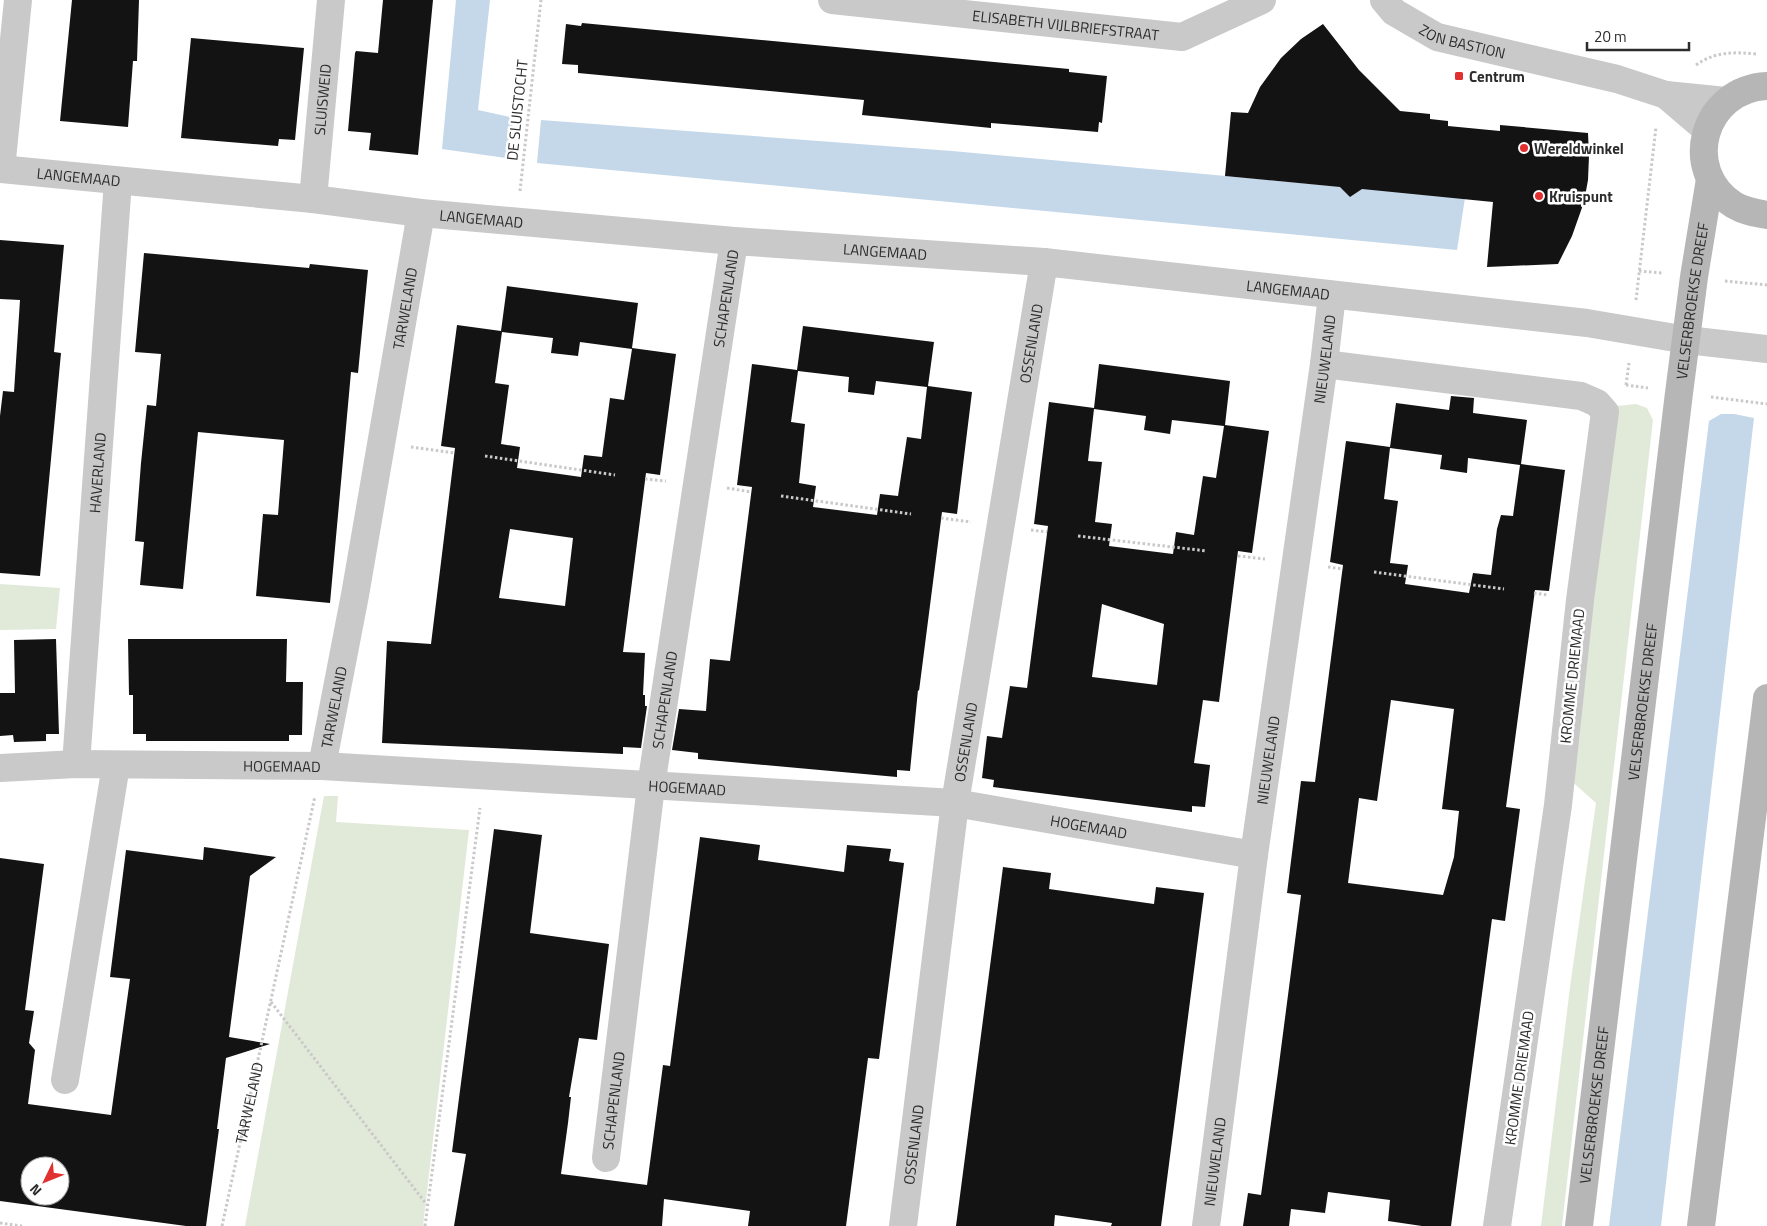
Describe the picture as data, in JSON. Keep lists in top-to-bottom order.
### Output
{
  "streets": {
    "main road": ["VELSERBROEKSE DREEF"],
    "street": [
      "ELISABETH VIJLBRIEFSTRAAT",
      "ZON BASTION",
      "SLUISWEID",
      "LANGEMAAD",
      "SCHAPENLAND",
      "TARWELAND",
      "OSSENLAND",
      "NIEUWELAND",
      "HAVERLAND",
      "KROMME DRIEMAAD",
      "HOGEMAAD"
    ],
    "path": ["DE SLUISTOCHT"]
  },
  "crossings": [
    ["SLUISWEID", "LANGEMAAD"],
    ["DE SLUISTOCHT", "LANGEMAAD"],
    ["LANGEMAAD", "SCHAPENLAND"],
    ["LANGEMAAD", "VELSERBROEKSE DREEF"],
    ["LANGEMAAD", "TARWELAND"],
    ["LANGEMAAD", "OSSENLAND"],
    ["LANGEMAAD", "NIEUWELAND"],
    ["LANGEMAAD", "HAVERLAND"],
    ["SCHAPENLAND", "HOGEMAAD"],
    ["TARWELAND", "HOGEMAAD"],
    ["OSSENLAND", "HOGEMAAD"],
    ["NIEUWELAND", "KROMME DRIEMAAD"],
    ["NIEUWELAND", "HOGEMAAD"],
    ["HAVERLAND", "HOGEMAAD"]
  ],
  "places": {
    "transit": ["Centrum"],
    "other": ["Wereldwinkel", "Kruispunt"]
  },
  "scale_bar": "20 m",
  "north": "bottom left"
}
